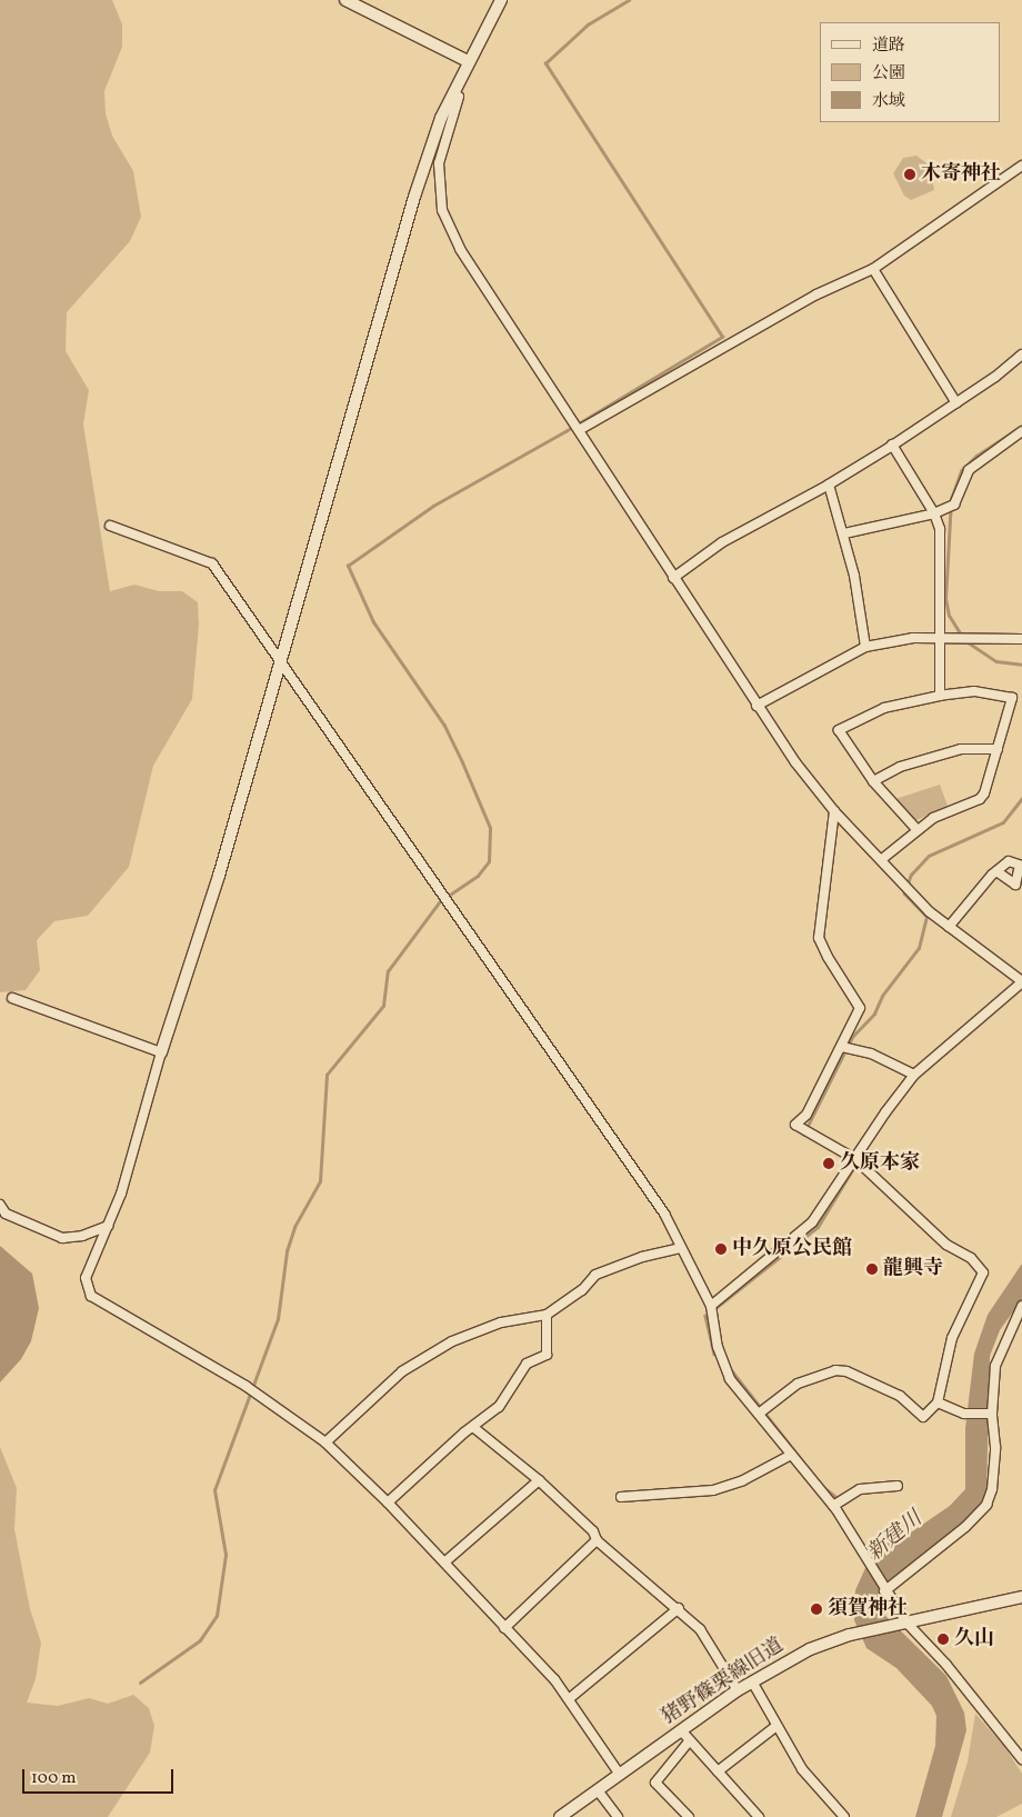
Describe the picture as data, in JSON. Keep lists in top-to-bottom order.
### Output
{
  "streets": {
    "street": ["猪野篠栗線旧道"]
  },
  "water": ["新建川"],
  "places": [
    "木寄神社",
    "久原本家",
    "中久原公民館",
    "龍興寺",
    "須賀神社",
    "久山"
  ],
  "legend": ["道路", "公園", "水域"],
  "scale_bar": "100 m"
}
